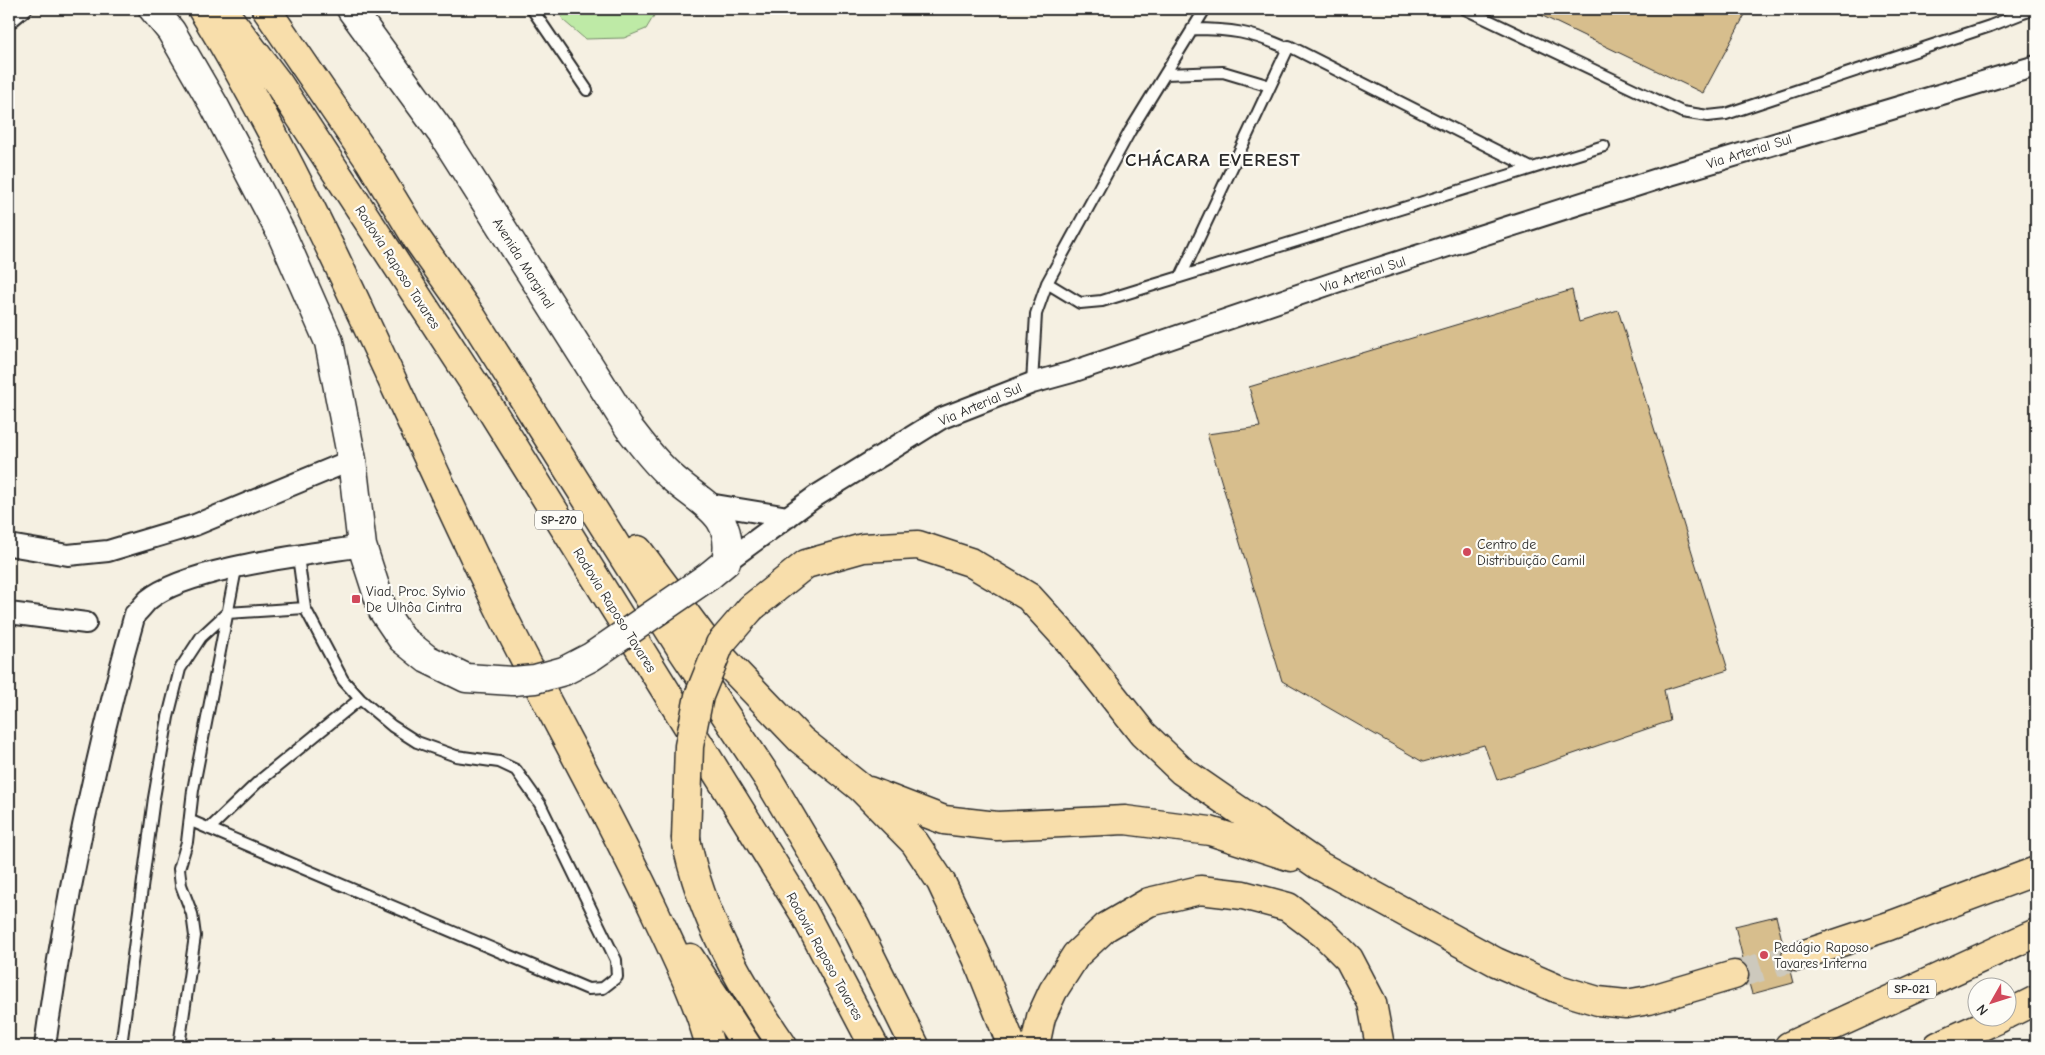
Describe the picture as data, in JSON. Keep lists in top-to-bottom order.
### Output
{
  "streets": {
    "highway": ["Rodovia Raposo Tavares", "SP-270", "SP-021"],
    "main road": ["Avenida Marginal"],
    "street": ["Via Arterial Sul"]
  },
  "crossings": [
    ["Via Arterial Sul", "Avenida Marginal"]
  ],
  "districts": ["CHÁCARA EVEREST"],
  "places": {
    "other": ["Centro de Distribuição Camil", "Pedágio Raposo Tavares Interna"],
    "transit": ["Viad. Proc. Sylvio De Ulhôa Cintra"]
  },
  "north": "bottom left"
}
